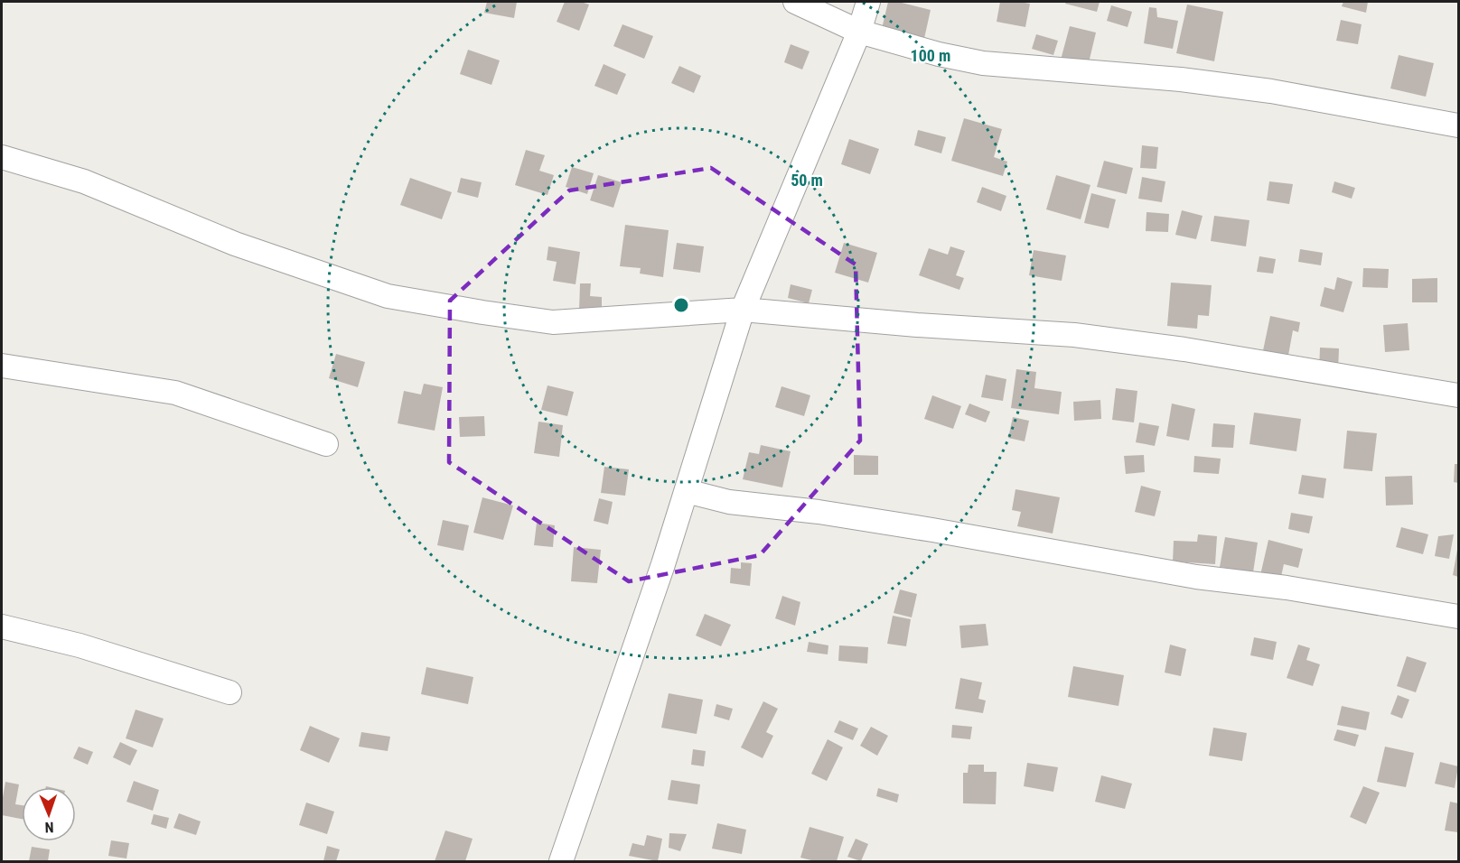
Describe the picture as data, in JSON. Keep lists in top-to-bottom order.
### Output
{
  "north": "bottom",
  "rings": ["100 m", "50 m"]
}
